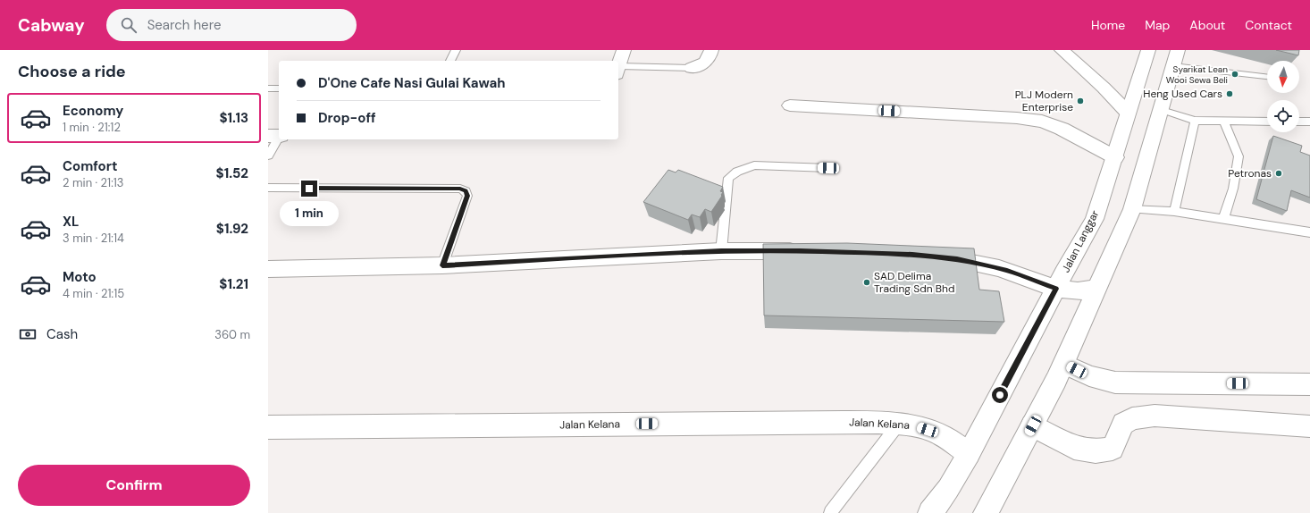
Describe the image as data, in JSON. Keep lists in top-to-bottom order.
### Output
{
  "streets": {
    "main road": ["Jalan Langgar", "Jalan Kelana"]
  },
  "crossings": [
    ["Jalan Langgar", "Jalan Kelana"]
  ],
  "places": [
    "Syarikat Lean Wooi Sewa Beli",
    "Heng Used Cars",
    "PLJ Modern Enterprise",
    "Petronas",
    "SAD Delima Trading Sdn Bhd"
  ],
  "north": "bottom",
  "page": {
    "header": "Cabway",
    "search": "Search here",
    "nav": [
      "Home",
      "Map",
      "About",
      "Contact"
    ],
    "heading": "Choose a ride",
    "banner": ["D'One Cafe Nasi Gulai Kawah", "Drop-off"],
    "list": [
      {
        "name": "Economy",
        "note": "1 min · 21:12",
        "value": "$1.13"
      },
      {
        "name": "Comfort",
        "note": "2 min · 21:13",
        "value": "$1.52"
      },
      {
        "name": "XL",
        "note": "3 min · 21:14",
        "value": "$1.92"
      },
      {
        "name": "Moto",
        "note": "4 min · 21:15",
        "value": "$1.21"
      }
    ],
    "bubble": "1 min",
    "pay": ["Cash", "360 m"],
    "buttons": "Confirm"
  }
}
